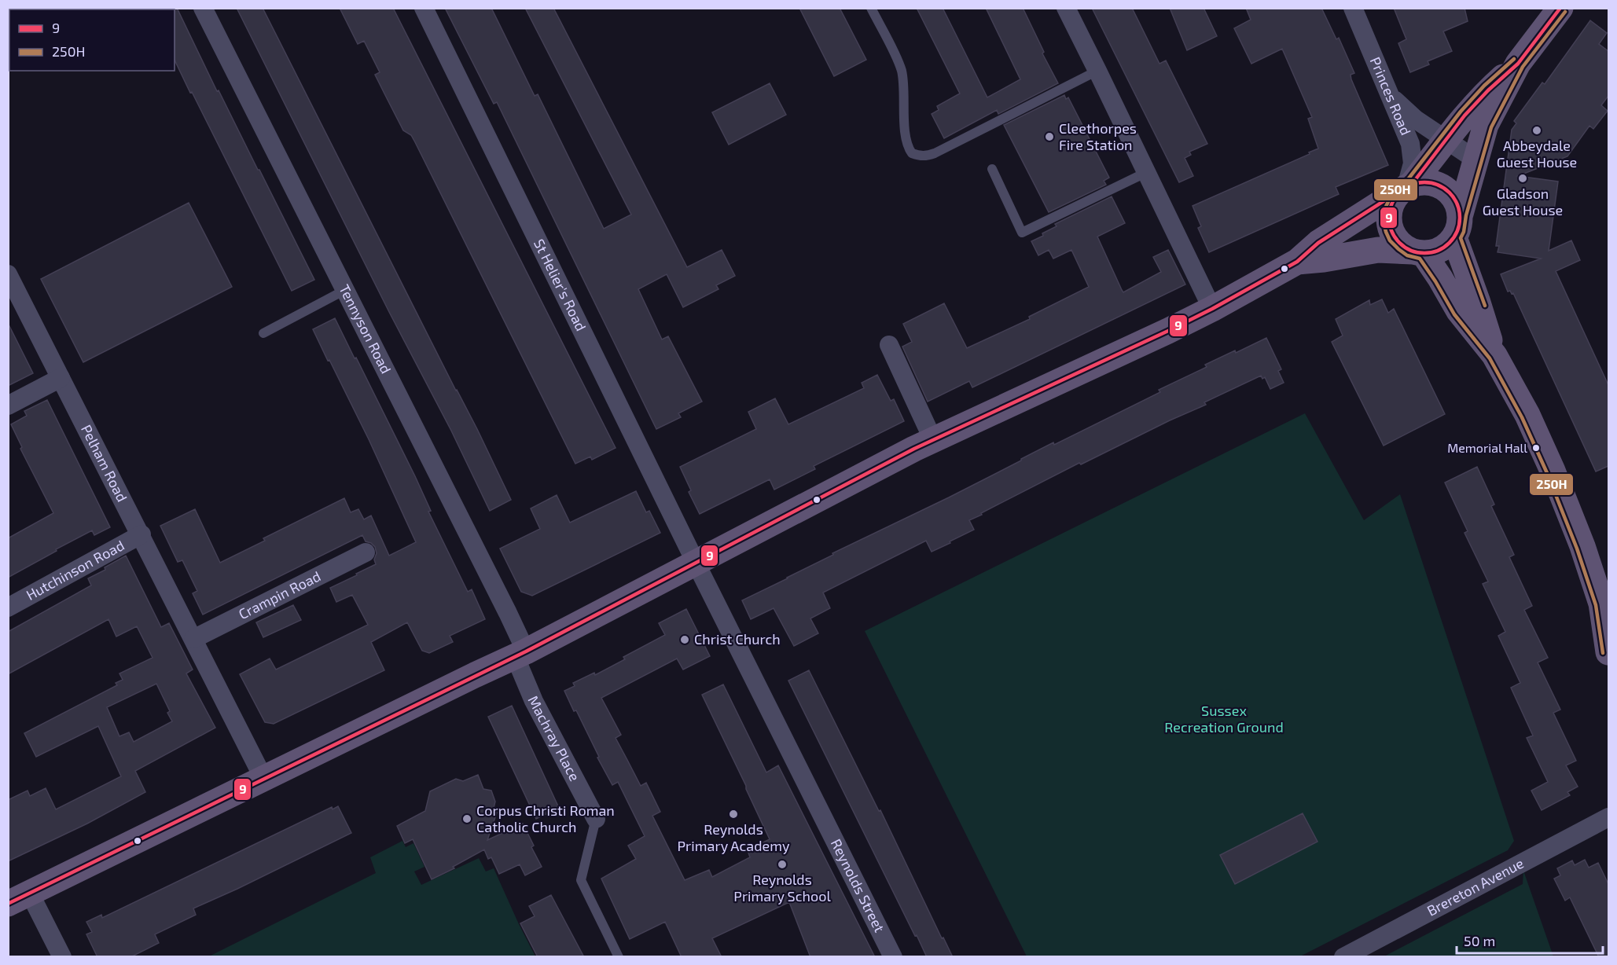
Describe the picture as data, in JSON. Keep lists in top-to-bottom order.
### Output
{
  "streets": {
    "street": [
      "Princes Road",
      "St Helier's Road",
      "Tennyson Road",
      "Pelham Road",
      "Hutchinson Road",
      "Crampin Road",
      "Machray Place",
      "Reynolds Street",
      "Brereton Avenue"
    ]
  },
  "crossings": [
    ["St Helier's Road", "Reynolds Street"],
    ["Tennyson Road", "Machray Place"],
    ["Pelham Road", "Hutchinson Road"],
    ["Pelham Road", "Crampin Road"]
  ],
  "parks": ["Sussex Recreation Ground"],
  "places": [
    "Abbeydale Guest House",
    "Cleethorpes Fire Station",
    "Gladson Guest House",
    "Memorial Hall",
    "Christ Church",
    "Reynolds Primary Academy",
    "Corpus Christi Roman Catholic Church",
    "Reynolds Primary School"
  ],
  "lines": ["transit line 9", "transit line 250H"],
  "legend": ["9", "250H"],
  "scale_bar": "50 m"
}
